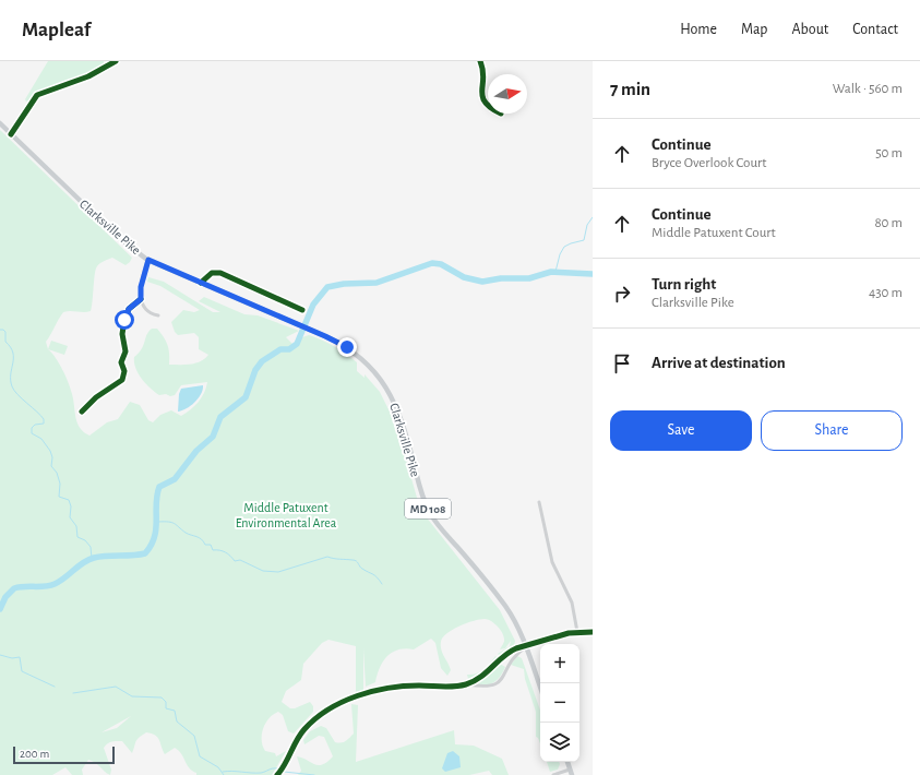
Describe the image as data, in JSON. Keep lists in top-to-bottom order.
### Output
{
  "streets": {
    "main road": ["Clarksville Pike", "MD 108"]
  },
  "parks": ["Middle Patuxent Environmental Area"],
  "scale_bar": "200 m",
  "north": "right",
  "page": {
    "header": "Mapleaf",
    "nav": [
      "Home",
      "Map",
      "About",
      "Contact"
    ],
    "heading": ["7 min", "Walk · 560 m"],
    "list": [
      ["Continue", "Bryce Overlook Court", "50 m"],
      ["Continue", "Middle Patuxent Court", "80 m"],
      ["Turn right", "Clarksville Pike", "430 m"],
      "Arrive at destination"
    ],
    "buttons": ["Save", "Share"],
    "map_buttons": ["+", "−"],
    "scale": "200 m"
  }
}
